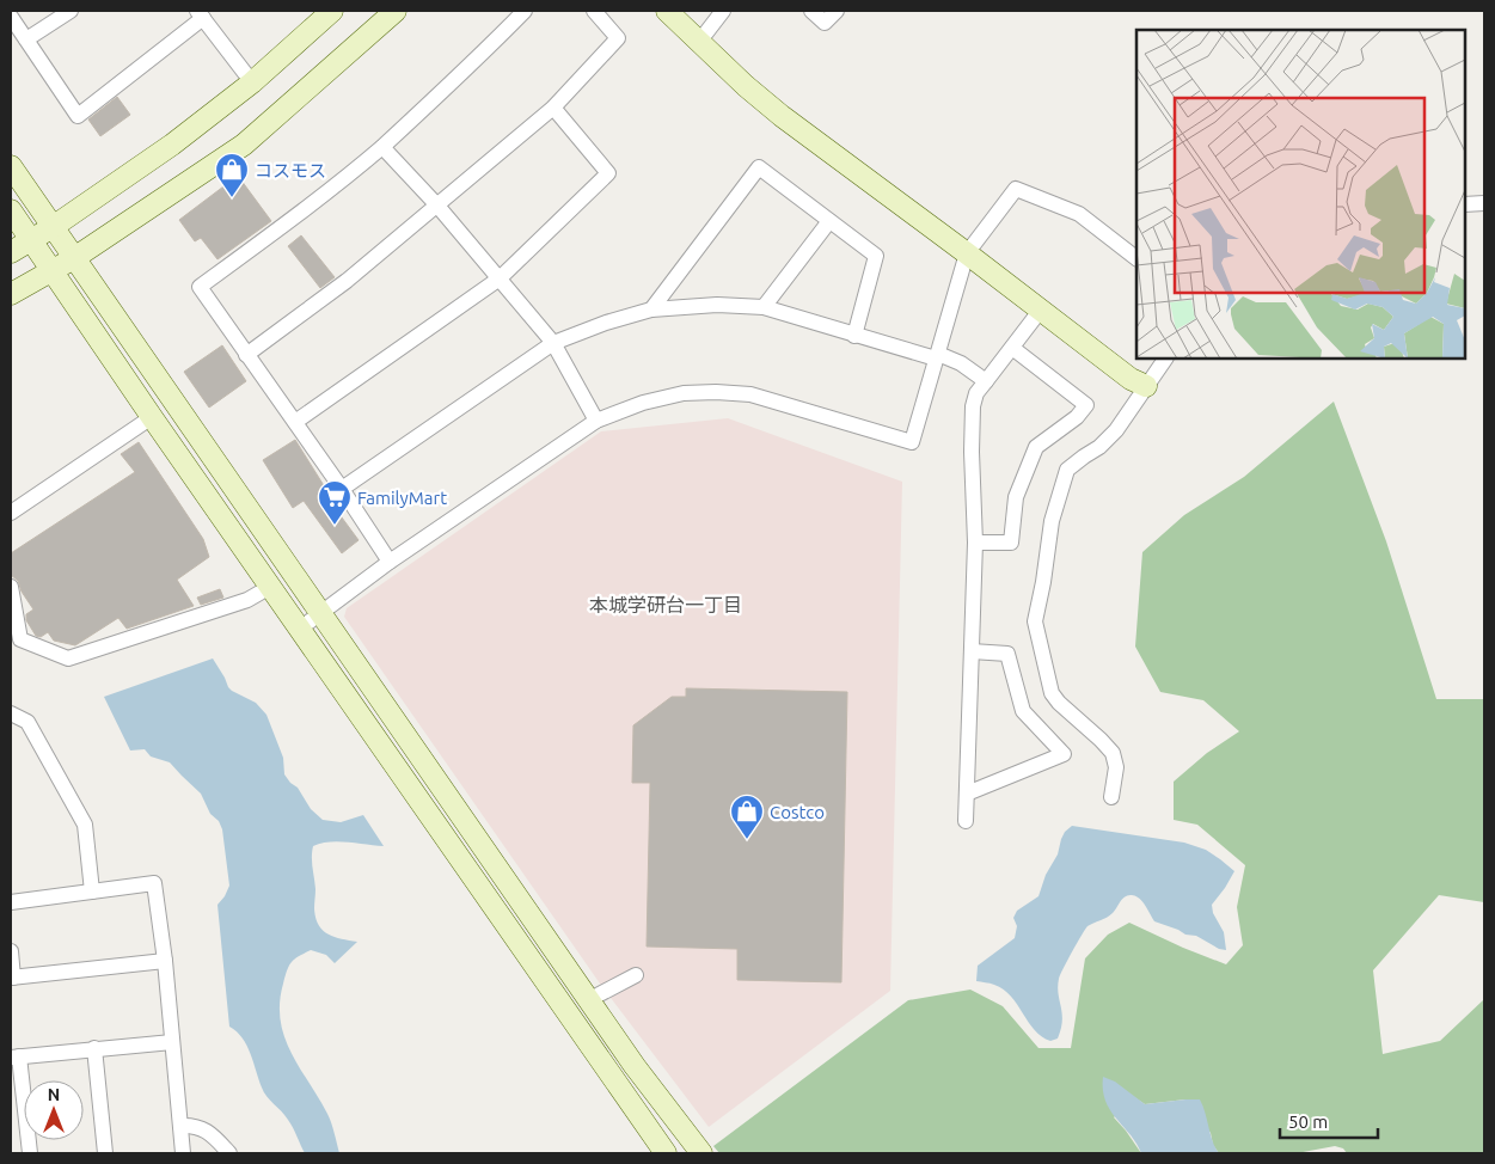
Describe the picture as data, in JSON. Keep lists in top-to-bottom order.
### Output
{
  "districts": ["本城学研台一丁目"],
  "places": {
    "shop": ["コスモス", "Costco"],
    "supermarket": ["FamilyMart"]
  },
  "scale_bar": "50 m",
  "north": "top"
}
